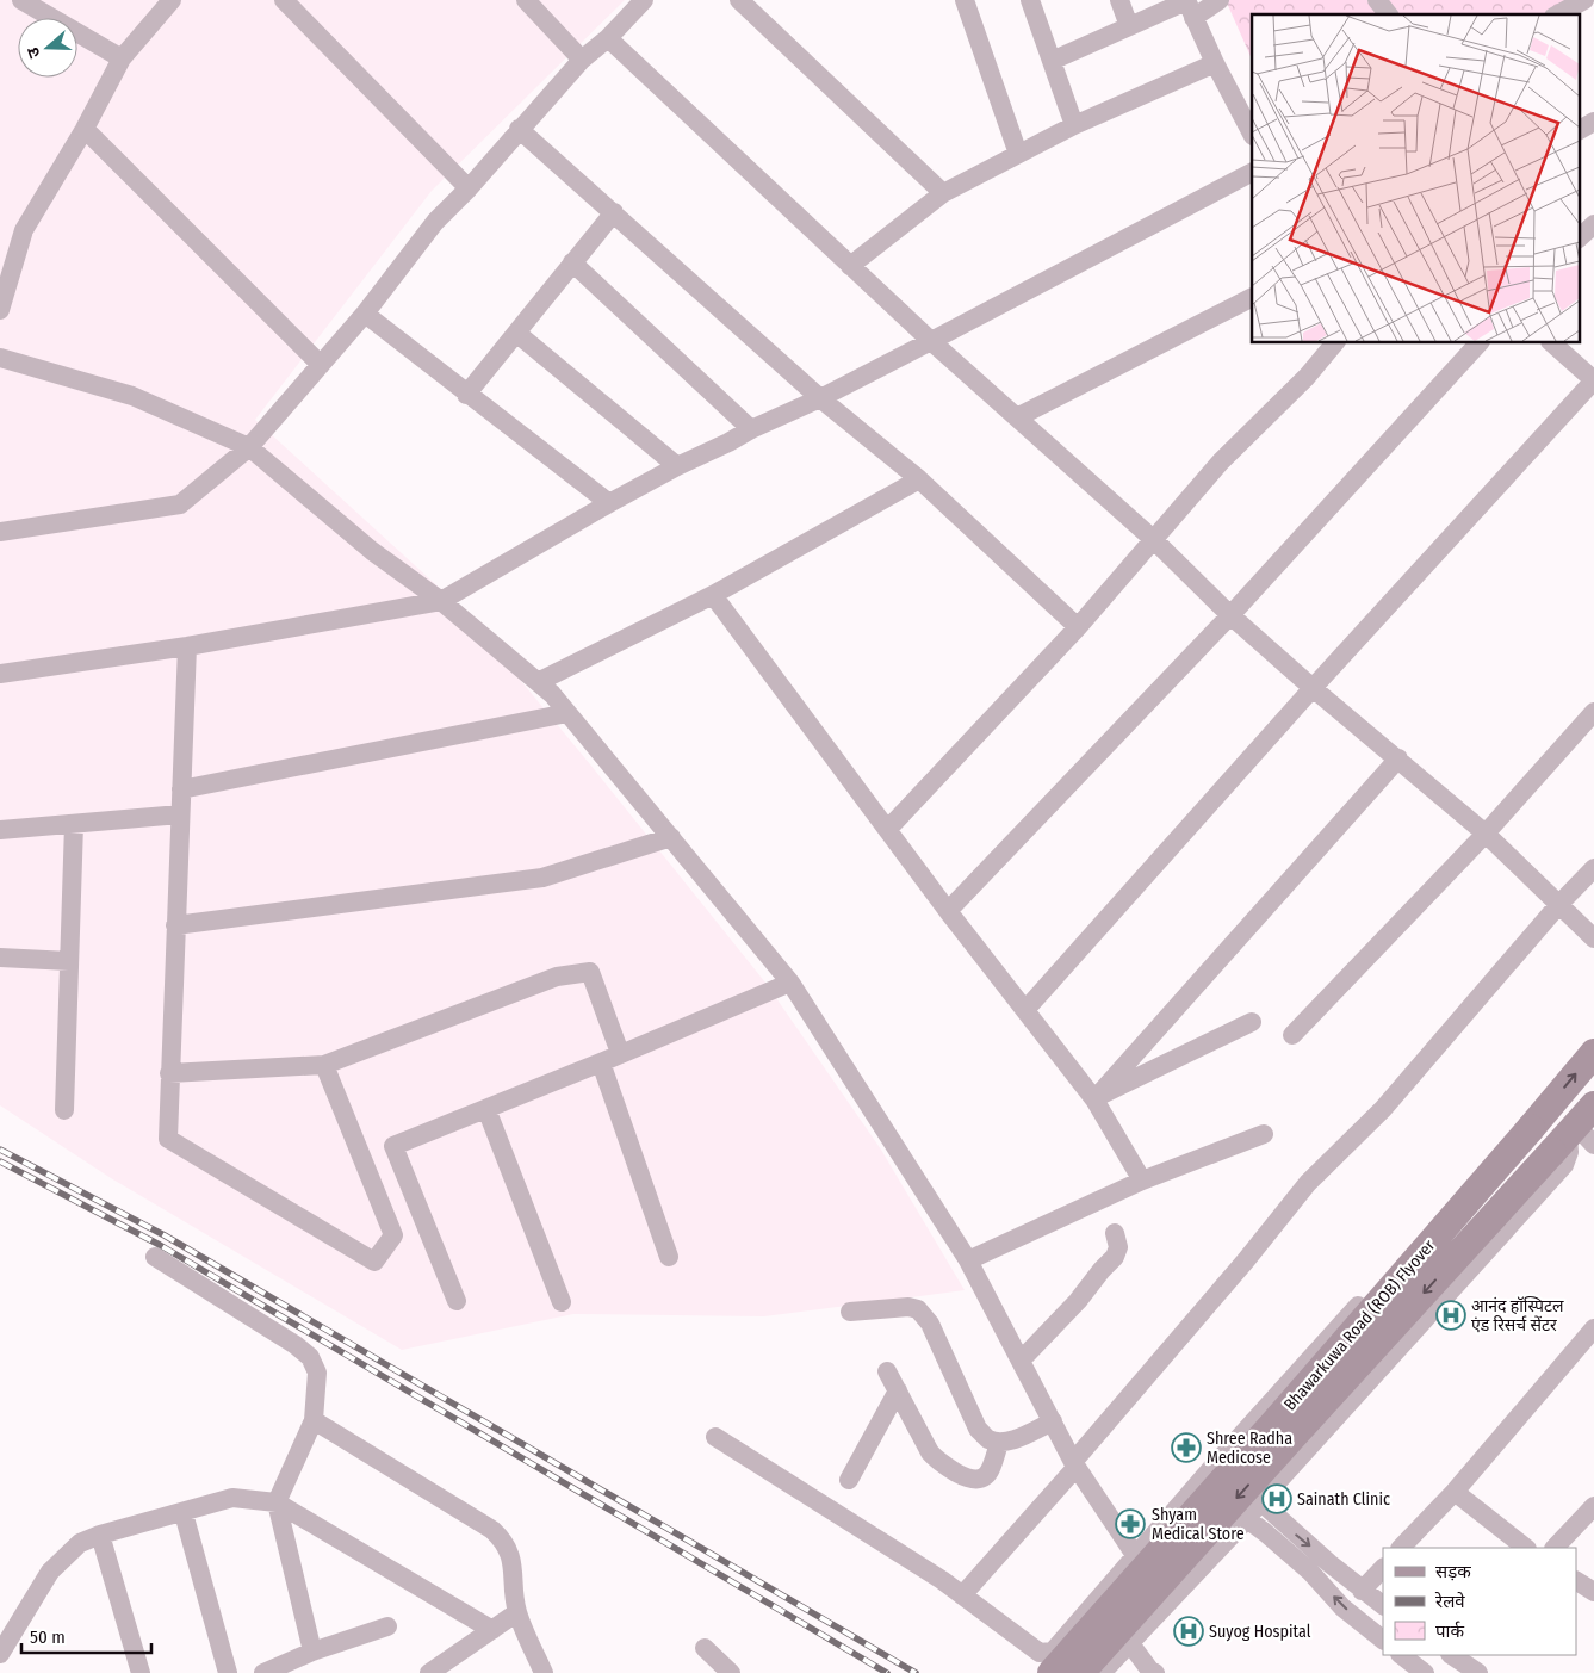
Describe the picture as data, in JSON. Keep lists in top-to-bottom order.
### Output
{
  "streets": {
    "main road": ["Bhawarkuwa Road (ROB) Flyover"]
  },
  "places": {
    "hospital": ["आनंद हॉस्पिटल एंड रिसर्च सेंटर", "Sainath Clinic", "Suyog Hospital"],
    "pharmacy": ["Shree Radha Medicose", "Shyam Medical Store"]
  },
  "legend": ["सड़क", "रेलवे", "पार्क"],
  "scale_bar": "50 m",
  "north": "left"
}
